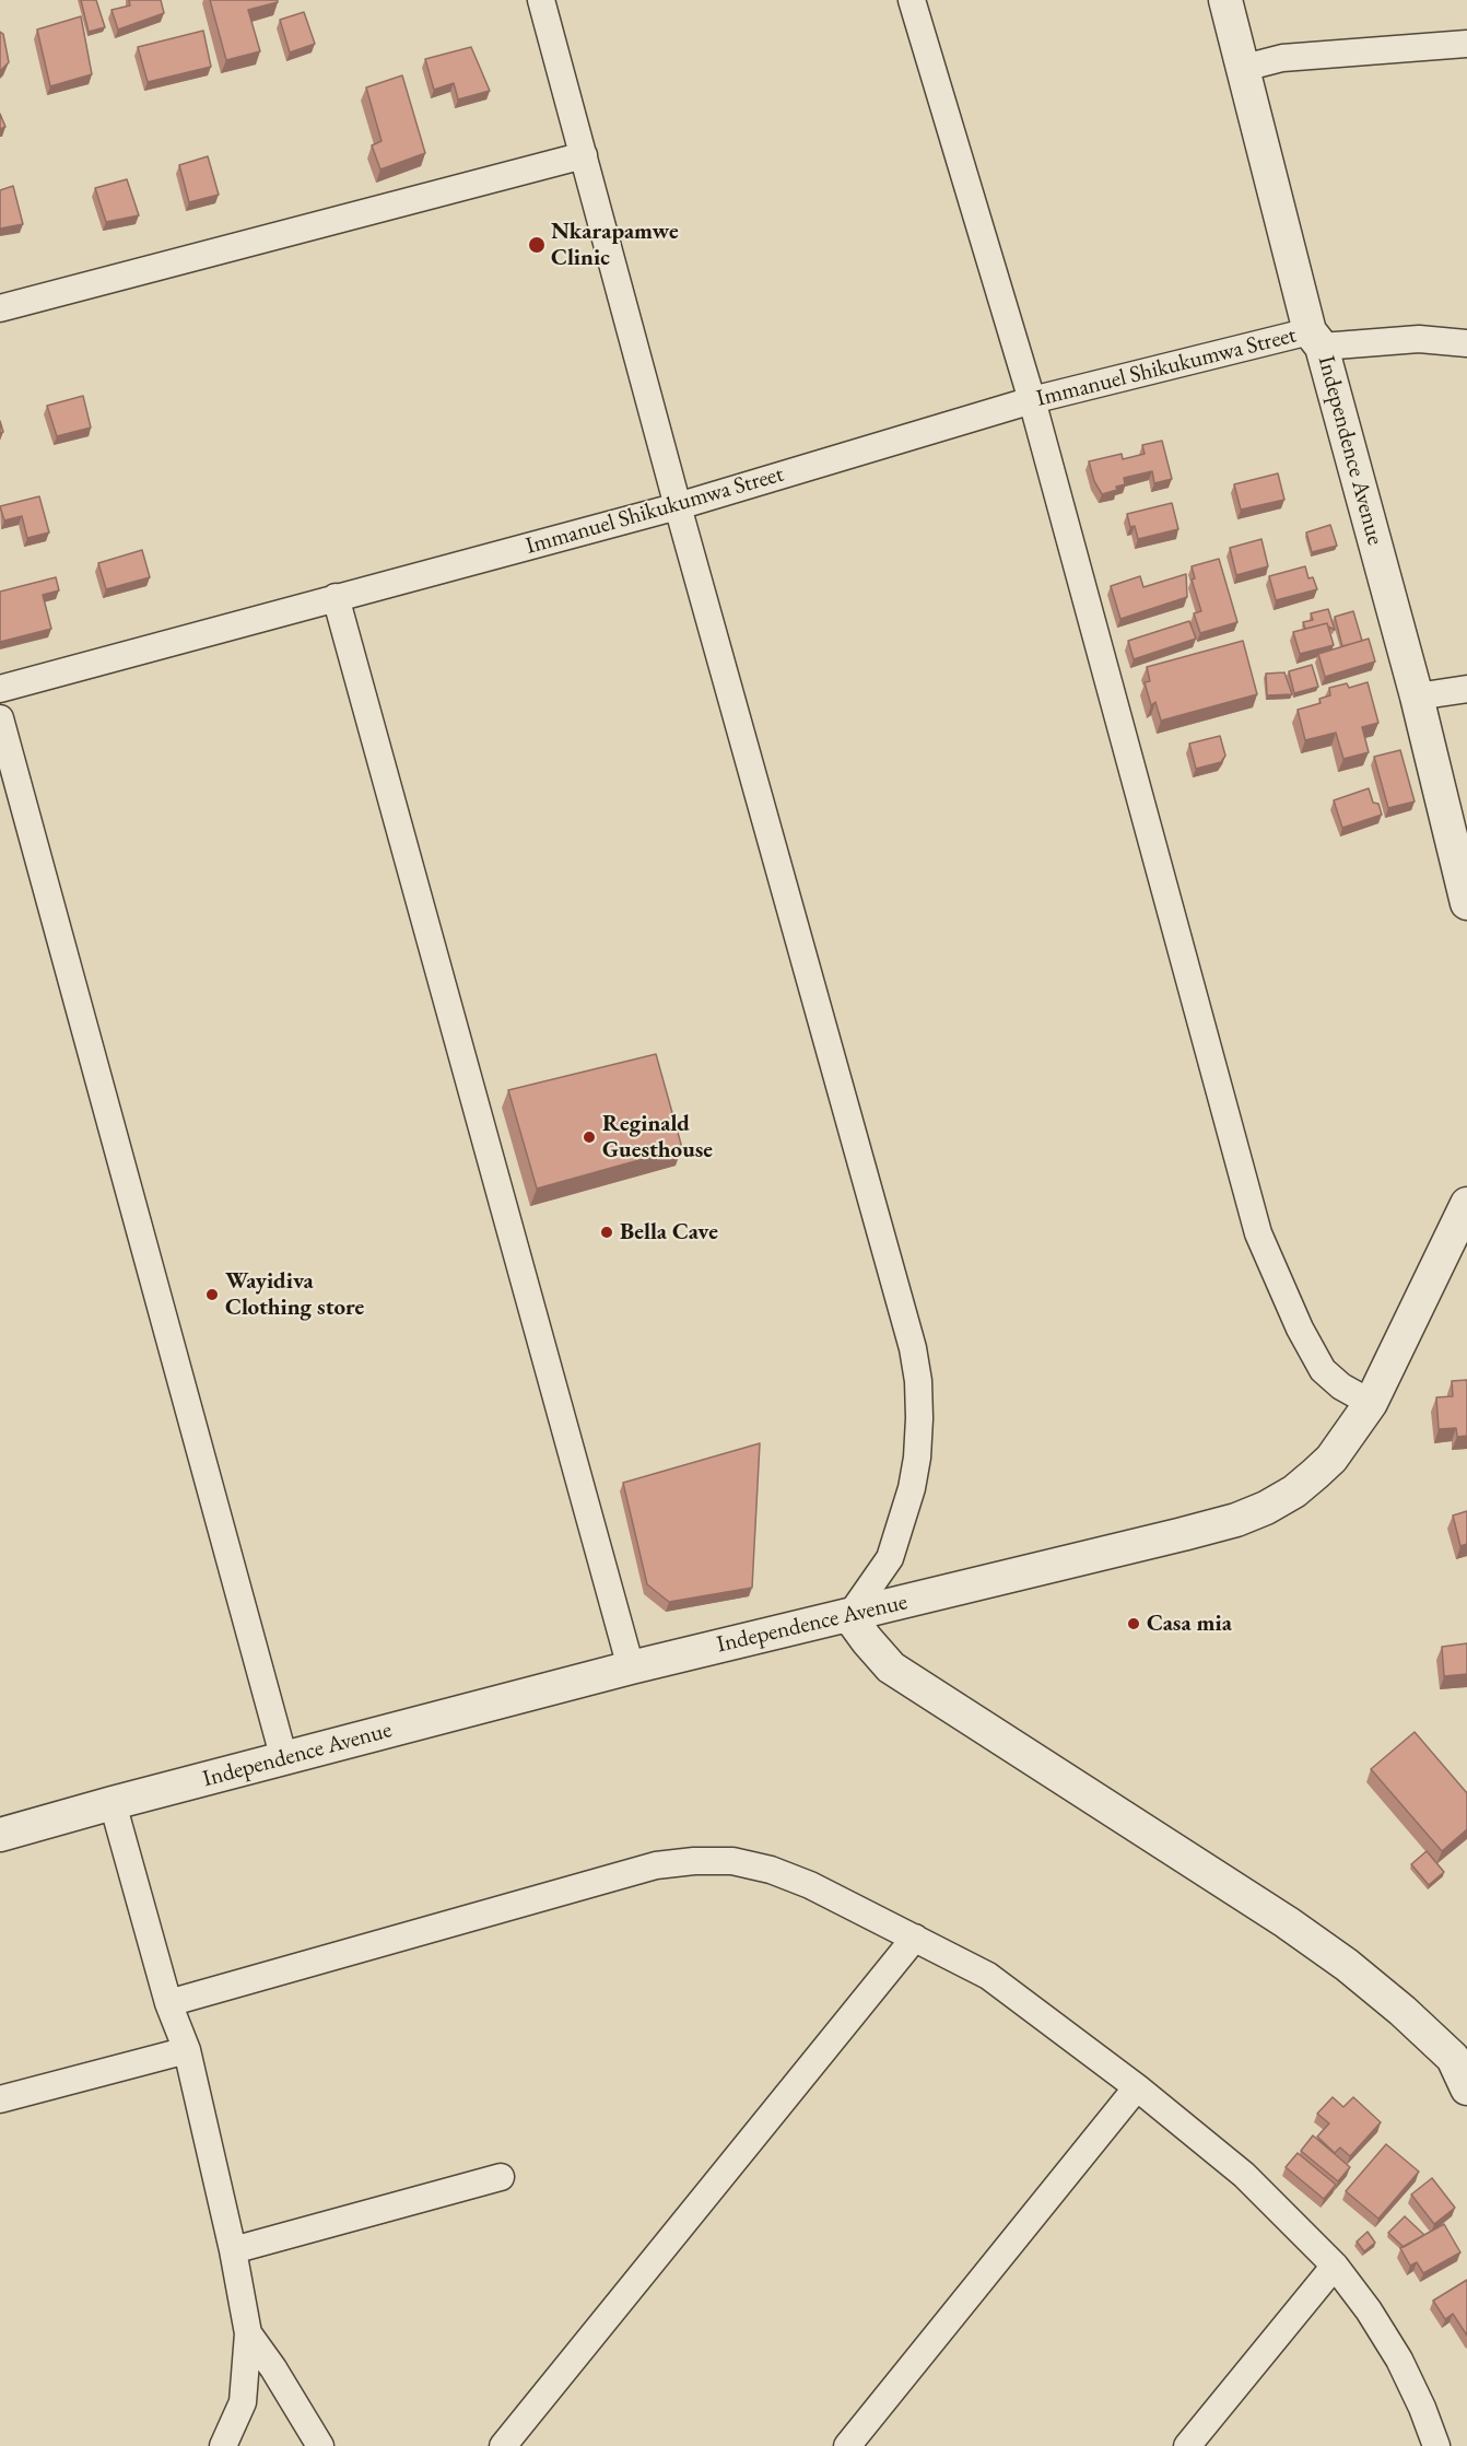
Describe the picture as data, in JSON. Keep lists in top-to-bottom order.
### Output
{
  "streets": {
    "street": ["Immanuel Shikukumwa Street", "Independence Avenue"]
  },
  "crossings": [
    ["Immanuel Shikukumwa Street", "Independence Avenue"]
  ],
  "places": [
    "Nkarapamwe Clinic",
    "Reginald Guesthouse",
    "Bella Cave",
    "Wayidiva Clothing store",
    "Casa mia"
  ]
}
